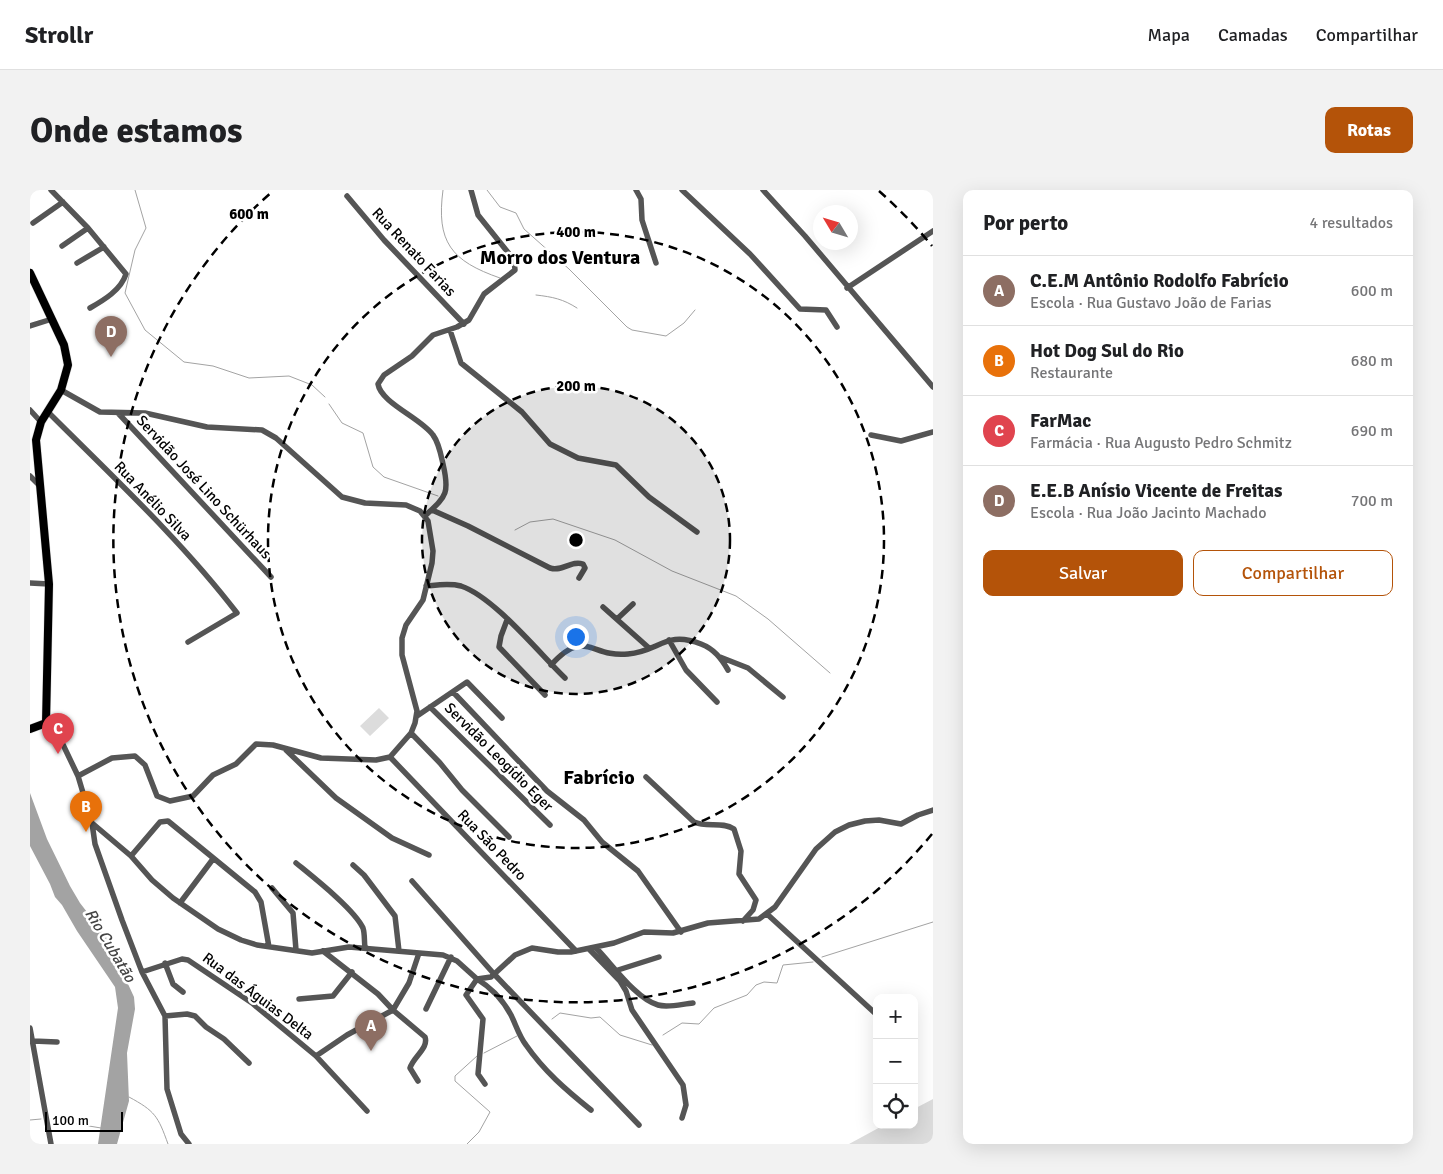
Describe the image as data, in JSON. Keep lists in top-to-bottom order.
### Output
{
  "streets": {
    "street": [
      "Rua Renato Farias",
      "Servidão José Lino Schürhaus",
      "Rua Anélio Silva",
      "Servidão Leogídio Eger",
      "Rua São Pedro",
      "Rua das Águias Delta"
    ]
  },
  "districts": ["Morro dos Ventura", "Fabrício"],
  "water": ["Rio Cubatão"],
  "scale_bar": "100 m",
  "north": "top left",
  "page": {
    "header": "Strollr",
    "nav": ["Mapa", "Camadas", "Compartilhar"],
    "buttons": [
      "Rotas",
      ["Salvar", "Compartilhar"]
    ],
    "title": "Onde estamos",
    "heading": ["Por perto", "4 resultados"],
    "list": [
      {
        "mark": "A",
        "name": "C.E.M Antônio Rodolfo Fabrício",
        "note": "Escola · Rua Gustavo João de Farias",
        "value": "600 m"
      },
      {
        "mark": "B",
        "name": "Hot Dog Sul do Rio",
        "note": "Restaurante",
        "value": "680 m"
      },
      {
        "mark": "C",
        "name": "FarMac",
        "note": "Farmácia · Rua Augusto Pedro Schmitz",
        "value": "690 m"
      },
      {
        "mark": "D",
        "name": "E.E.B Anísio Vicente de Freitas",
        "note": "Escola · Rua João Jacinto Machado",
        "value": "700 m"
      }
    ],
    "pins": [
      "D",
      "C",
      "B",
      "A"
    ],
    "map_buttons": ["+", "−"],
    "scale": "100 m"
  },
  "rings": ["600 m", "400 m", "200 m"]
}
